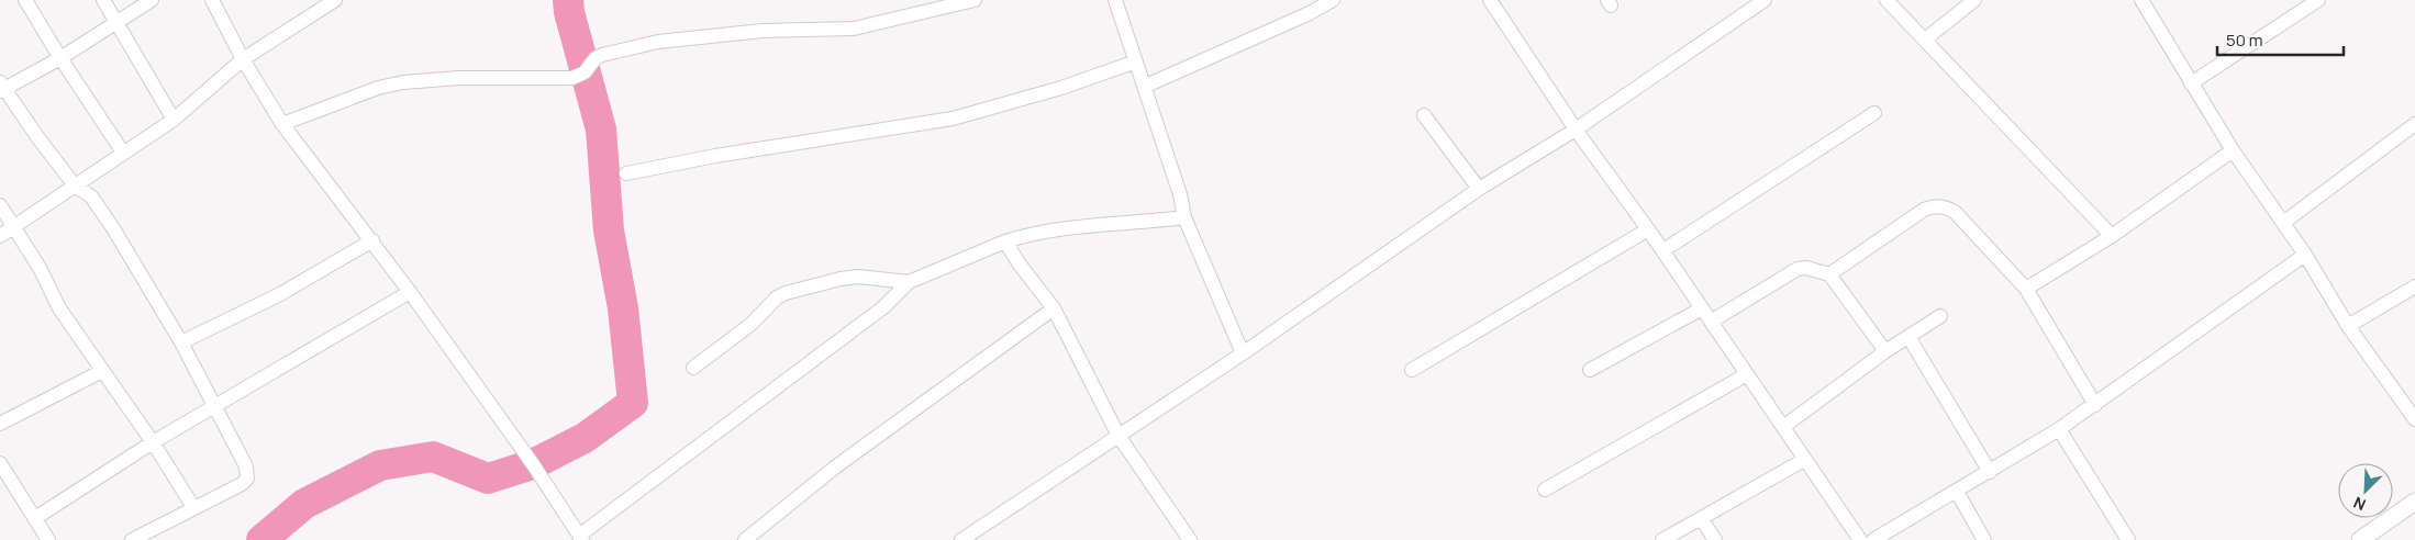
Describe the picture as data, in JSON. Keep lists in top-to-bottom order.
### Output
{
  "scale_bar": "50 m",
  "north": "bottom left"
}
